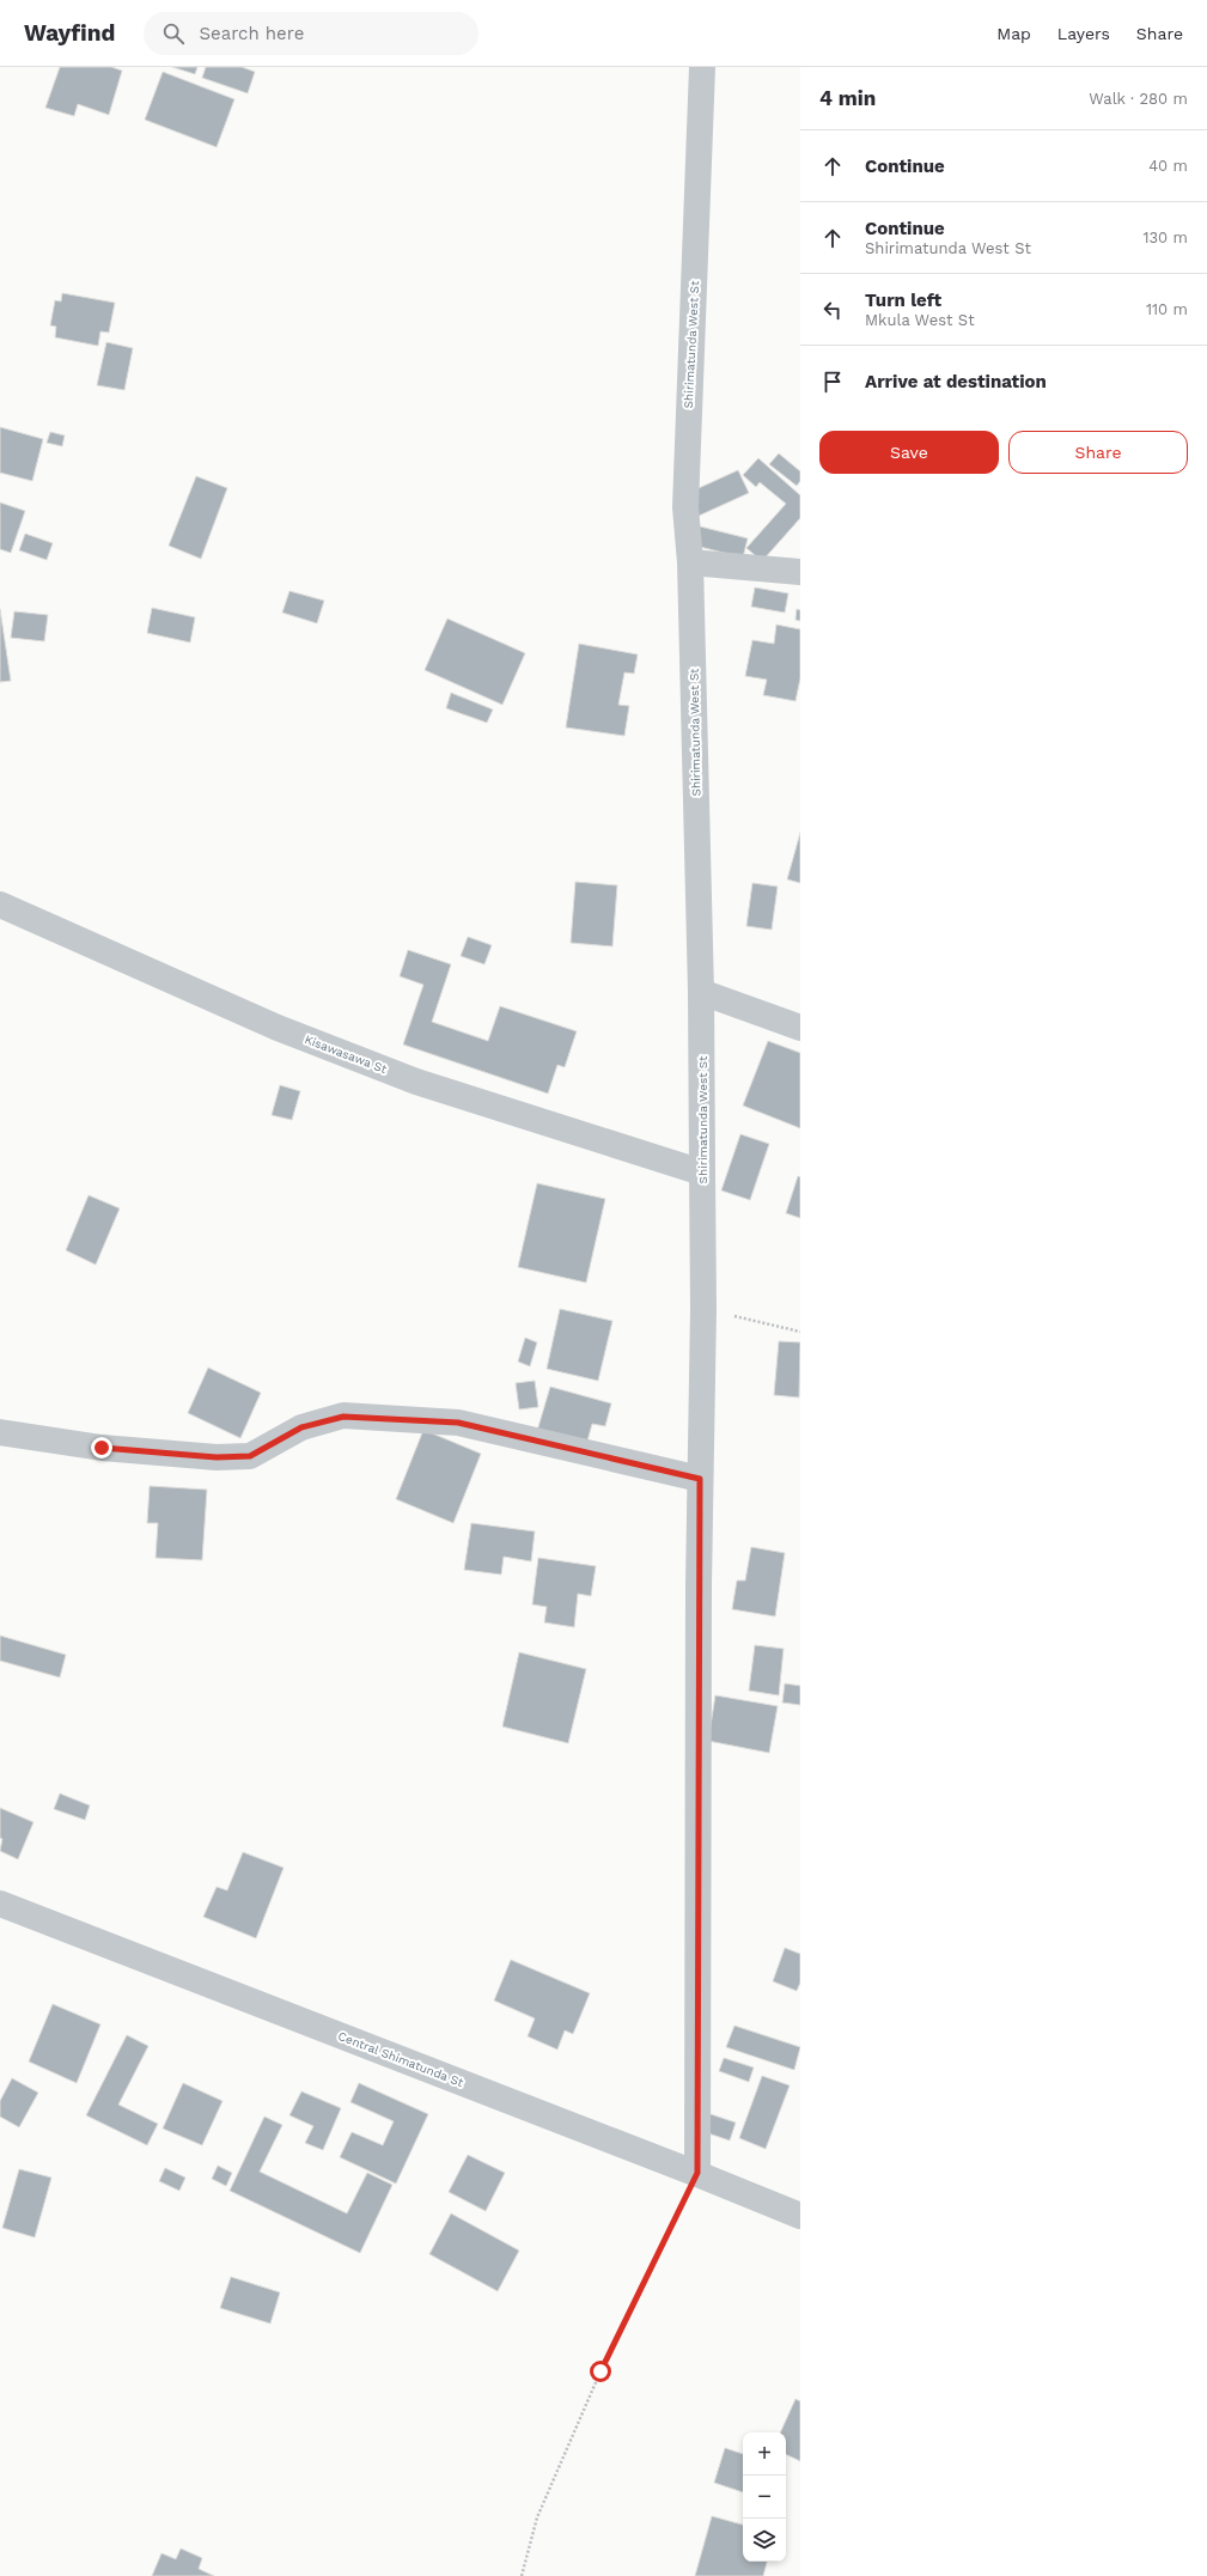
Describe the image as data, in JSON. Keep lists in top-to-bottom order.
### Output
{
  "streets": {
    "street": ["Shirimatunda West St", "Kisawasawa St", "Central Shimatunda St"]
  },
  "crossings": [
    ["Shirimatunda West St", "Kisawasawa St"],
    ["Shirimatunda West St", "Central Shimatunda St"]
  ],
  "page": {
    "header": "Wayfind",
    "search": "Search here",
    "nav": ["Map", "Layers", "Share"],
    "heading": ["4 min", "Walk · 280 m"],
    "list": [
      ["Continue", "40 m"],
      ["Continue", "Shirimatunda West St", "130 m"],
      ["Turn left", "Mkula West St", "110 m"],
      "Arrive at destination"
    ],
    "buttons": ["Save", "Share"],
    "map_buttons": ["+", "−"]
  }
}
